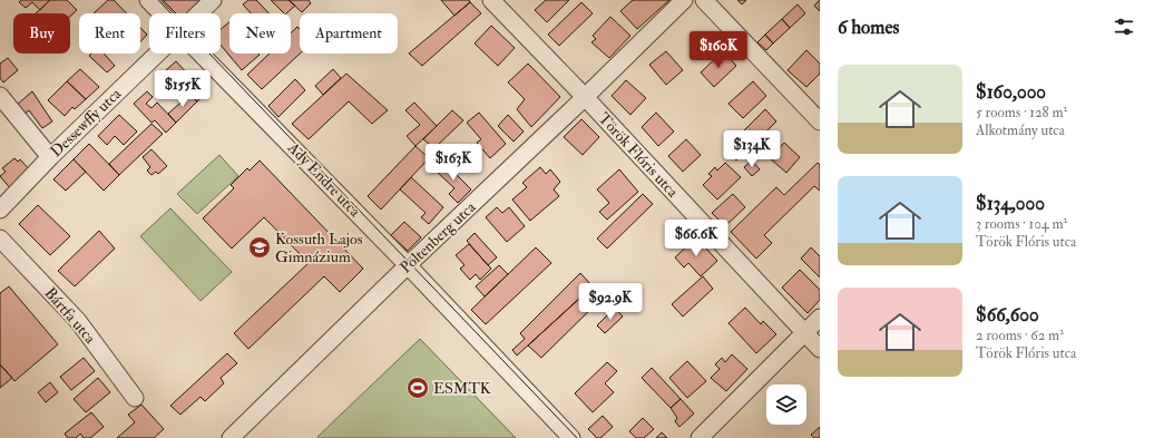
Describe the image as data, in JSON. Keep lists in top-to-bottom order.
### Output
{
  "streets": {
    "street": [
      "Dessewffy utca",
      "Török Flóris utca",
      "Ady Endre utca",
      "Pöltenberg utca",
      "Bártfa utca"
    ]
  },
  "crossings": [
    ["Török Flóris utca", "Pöltenberg utca"],
    ["Ady Endre utca", "Pöltenberg utca"]
  ],
  "places": {
    "school or university": ["Kossuth Lajos Gimnázium"],
    "sports": ["ESMTK"]
  },
  "page": {
    "heading": "6 homes",
    "chip": [
      "Buy",
      "Rent",
      "Filters",
      "New",
      "Apartment"
    ],
    "price": [
      "$160K",
      "$155K",
      "$134K",
      "$163K",
      "$66.6K",
      "$92.9K"
    ],
    "list": [
      {
        "name": "$160,000",
        "note": "5 rooms · 128 m² · Alkotmány utca"
      },
      {
        "name": "$134,000",
        "note": "3 rooms · 104 m² · Török Flóris utca"
      },
      {
        "name": "$66,600",
        "note": "2 rooms · 62 m² · Török Flóris utca"
      }
    ]
  }
}
